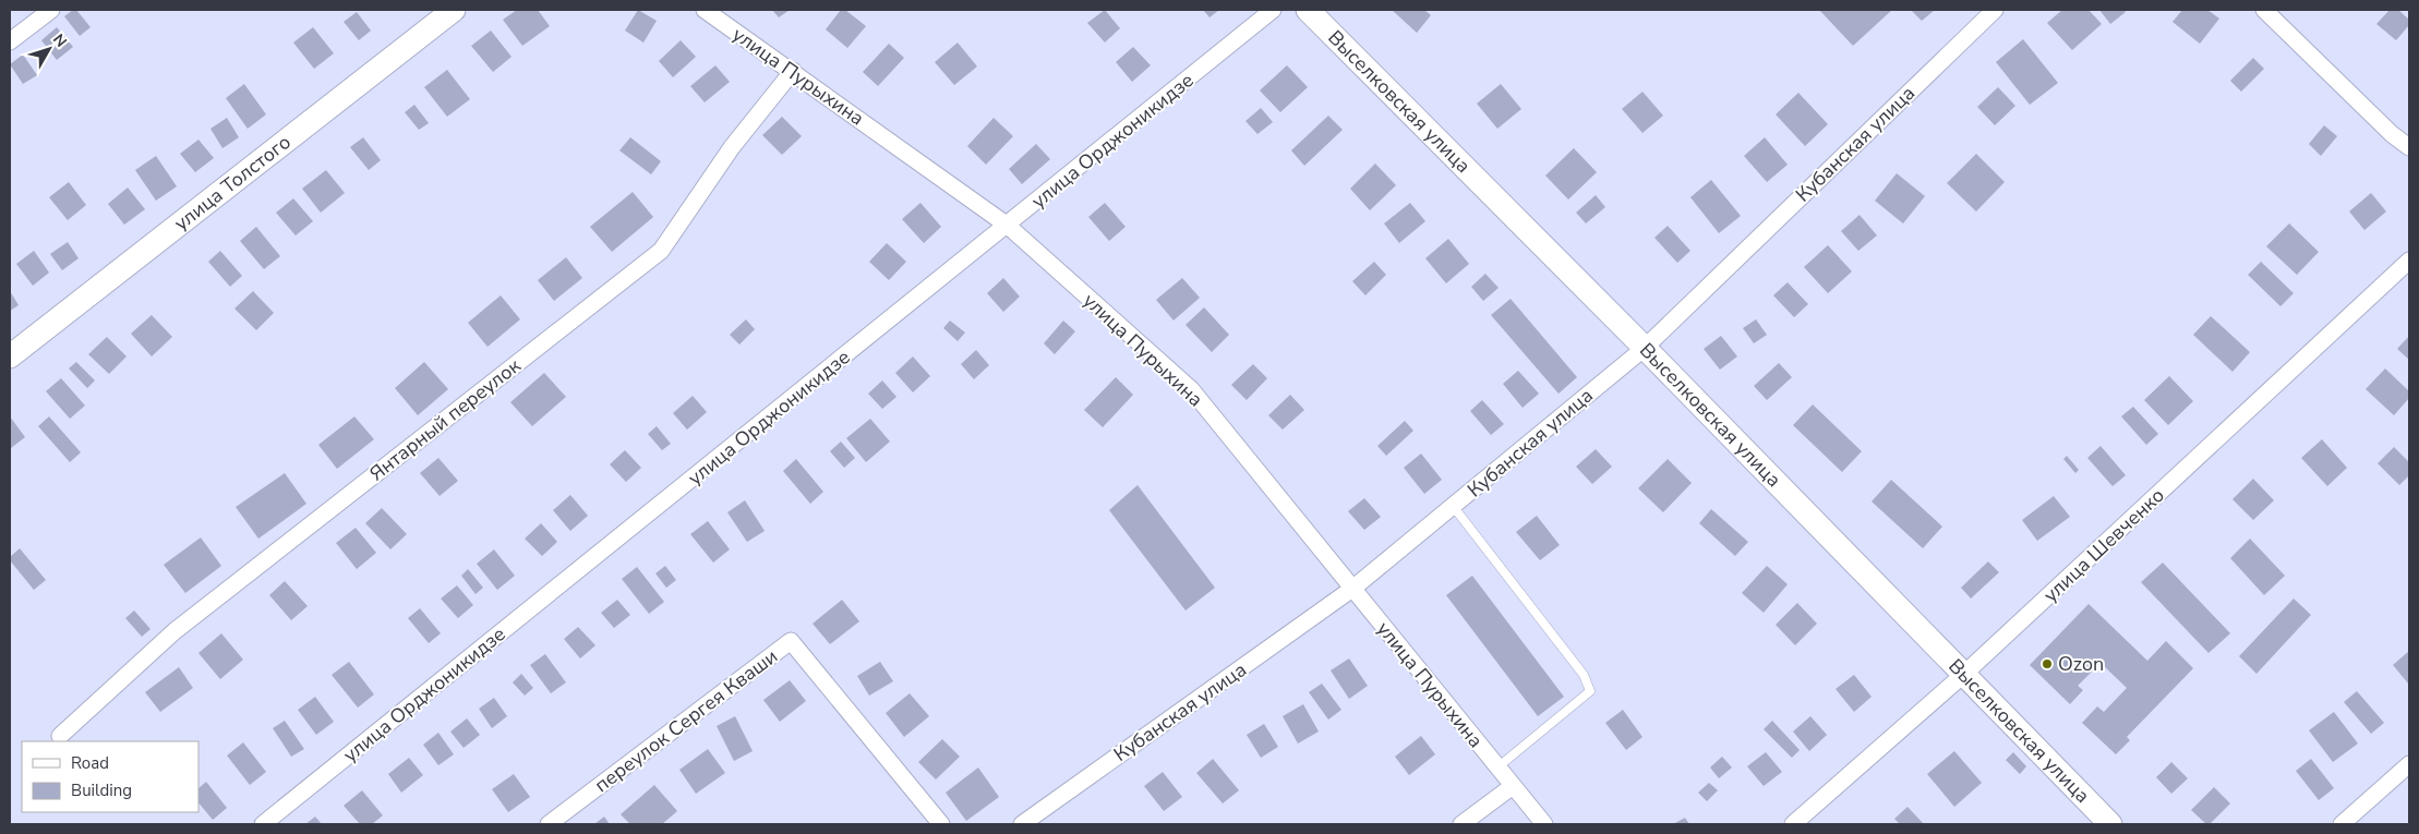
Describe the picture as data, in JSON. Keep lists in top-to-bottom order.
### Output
{
  "streets": {
    "street": [
      "улица Пурыхина",
      "Выселковская улица",
      "улица Орджоникидзе",
      "Кубанская улица",
      "улица Толстого",
      "Янтарный переулок",
      "улица Шевченко",
      "переулок Сергея Кваши"
    ]
  },
  "crossings": [
    ["улица Пурыхина", "улица Орджоникидзе"],
    ["улица Пурыхина", "Кубанская улица"],
    ["улица Пурыхина", "Янтарный переулок"],
    ["Выселковская улица", "Кубанская улица"],
    ["Выселковская улица", "улица Шевченко"]
  ],
  "places": ["Ozon"],
  "legend": ["Road", "Building"],
  "north": "top right"
}
